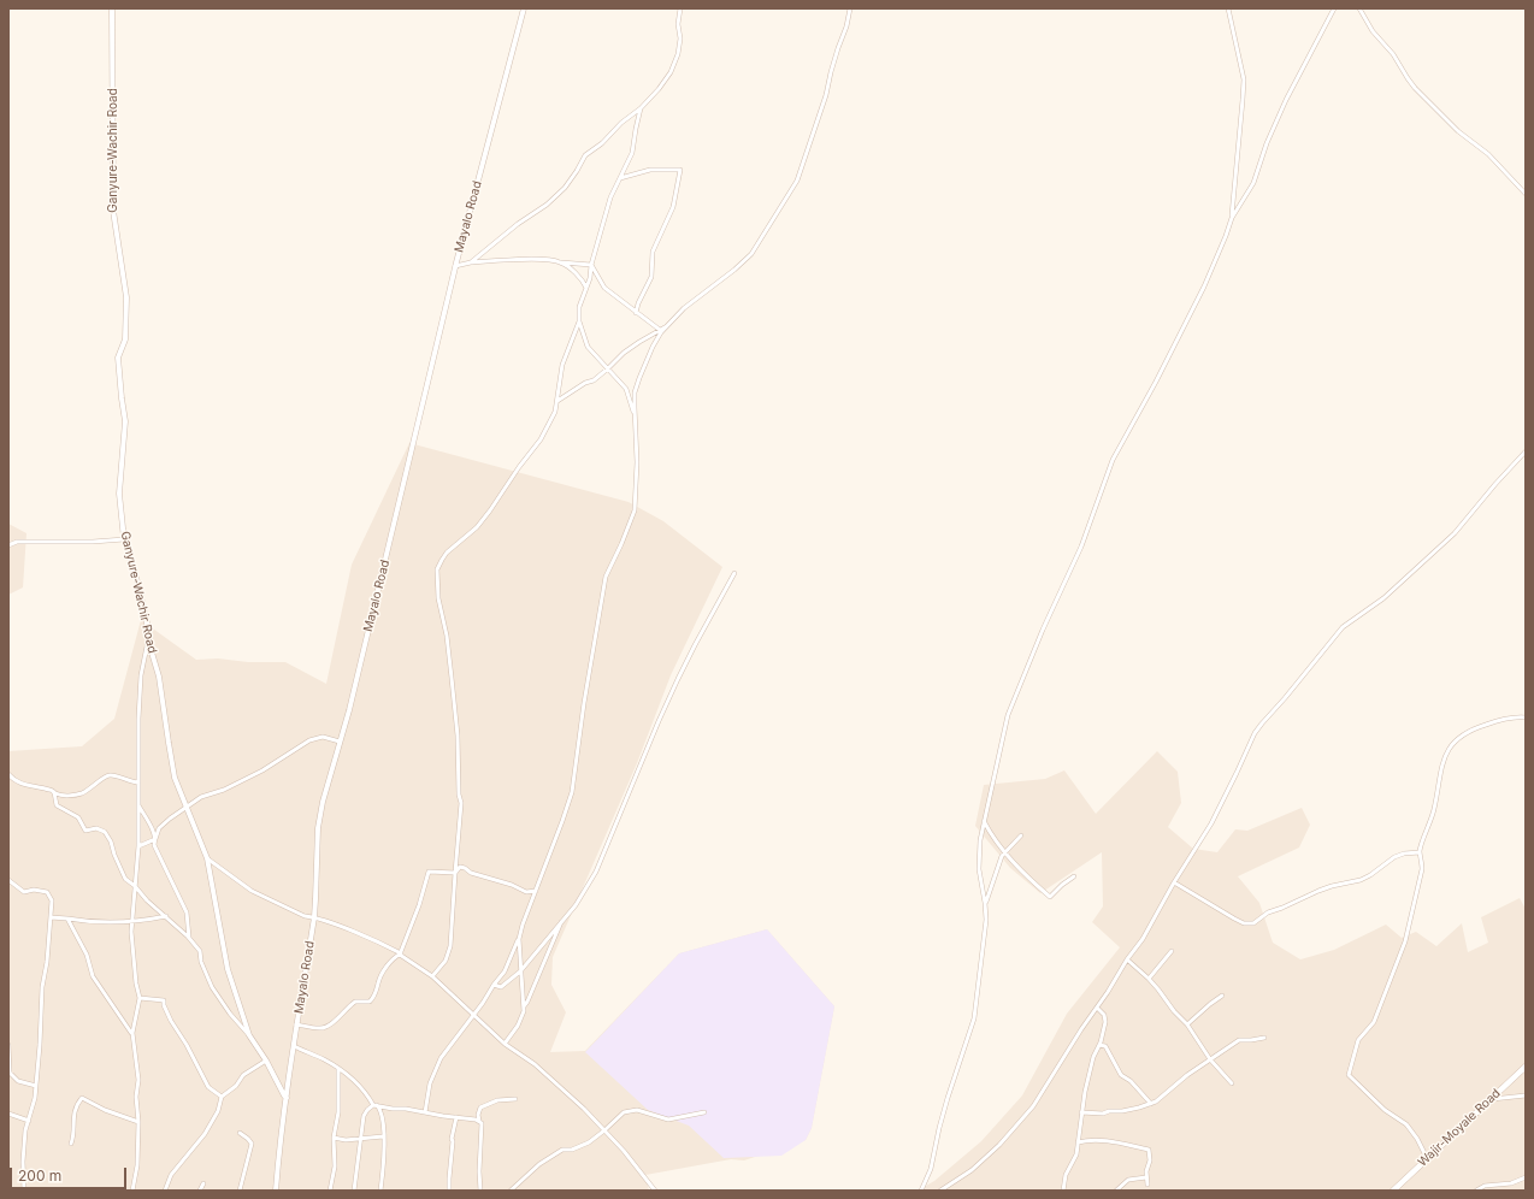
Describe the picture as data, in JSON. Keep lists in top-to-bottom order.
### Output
{
  "streets": {
    "main road": ["Wajir-Moyale Road"],
    "street": ["Ganyure-Wachir Road", "Mayalo Road"]
  },
  "crossings": [
    ["Ganyure-Wachir Road", "Mayalo Road"]
  ],
  "scale_bar": "200 m"
}
